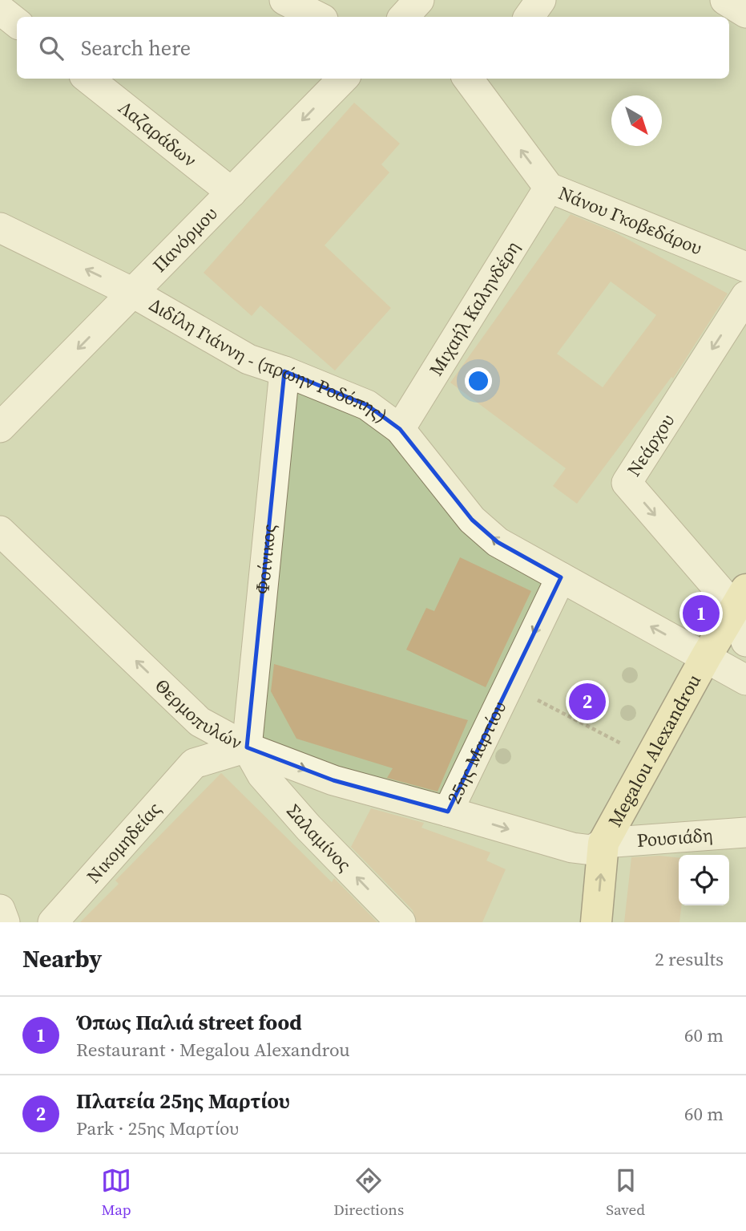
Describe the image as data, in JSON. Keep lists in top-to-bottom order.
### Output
{
  "streets": {
    "main road": ["Megalou Alexandrou"],
    "street": [
      "Λαζαράδων",
      "Νάνου Γκοβεδάρου",
      "Πανόρμου",
      "Μιχαήλ Καληνδέρη",
      "Διδίλη Γιάννη - (πρώην Ροδόπης)",
      "Νεάρχου",
      "Φοίνικος",
      "Θερμοπυλών",
      "25ης Μαρτίου",
      "Ρουσιάδη",
      "Σαλαμίνος",
      "Νικομηδείας"
    ]
  },
  "crossings": [
    ["Λαζαράδων", "Πανόρμου"],
    ["Νάνου Γκοβεδάρου", "Μιχαήλ Καληνδέρη"],
    ["Πανόρμου", "Διδίλη Γιάννη - (πρώην Ροδόπης)"],
    ["Μιχαήλ Καληνδέρη", "Διδίλη Γιάννη - (πρώην Ροδόπης)"],
    ["Διδίλη Γιάννη - (πρώην Ροδόπης)", "Φοίνικος"],
    ["Διδίλη Γιάννη - (πρώην Ροδόπης)", "Megalou Alexandrou"],
    ["Διδίλη Γιάννη - (πρώην Ροδόπης)", "25ης Μαρτίου"],
    ["Νεάρχου", "Megalou Alexandrou"],
    ["Φοίνικος", "Θερμοπυλών"],
    ["Φοίνικος", "Σαλαμίνος"],
    ["Θερμοπυλών", "25ης Μαρτίου"],
    ["Θερμοπυλών", "Σαλαμίνος"],
    ["Θερμοπυλών", "Νικομηδείας"],
    ["Megalou Alexandrou", "25ης Μαρτίου"],
    ["Megalou Alexandrou", "Ρουσιάδη"],
    ["25ης Μαρτίου", "Ρουσιάδη"]
  ],
  "one_way": [
    "Νάνου Γκοβεδάρου",
    "Πανόρμου",
    "Διδίλη Γιάννη - (πρώην Ροδόπης)",
    "Σαλαμίνος"
  ],
  "north": "bottom right",
  "page": {
    "search": "Search here",
    "pins": ["1", "2"],
    "heading": ["Nearby", "2 results"],
    "list": [
      {
        "mark": "1",
        "name": "Όπως Παλιά street food",
        "note": "Restaurant · Megalou Alexandrou",
        "value": "60 m"
      },
      {
        "mark": "2",
        "name": "Πλατεία 25ης Μαρτίου",
        "note": "Park · 25ης Μαρτίου",
        "value": "60 m"
      }
    ],
    "nav": ["Map", "Directions", "Saved"]
  }
}
